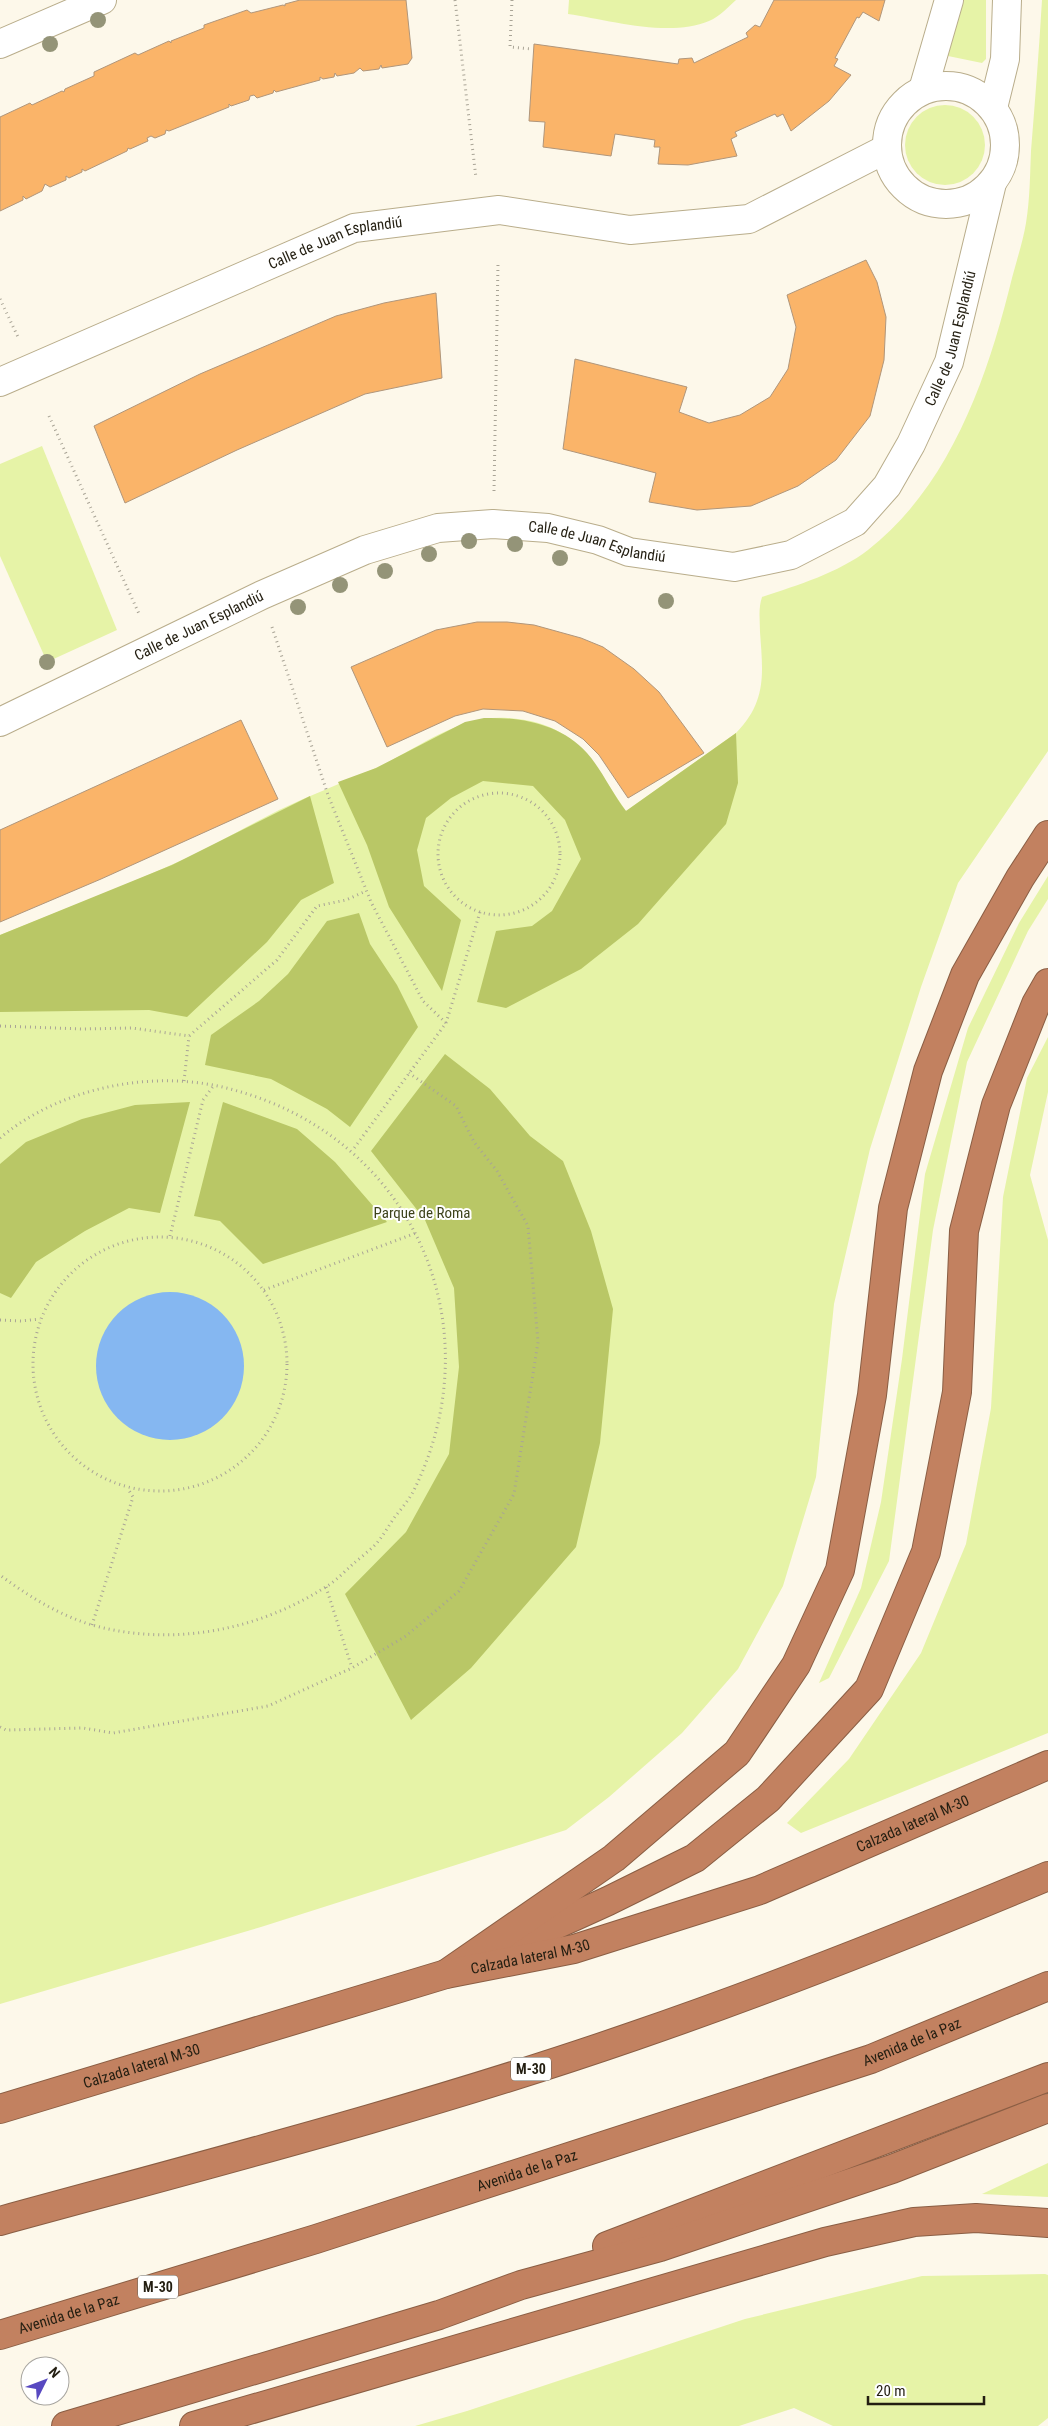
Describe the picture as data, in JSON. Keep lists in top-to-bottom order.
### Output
{
  "streets": {
    "highway": ["Calzada lateral M-30", "Avenida de la Paz", "M-30"],
    "street": ["Calle de Juan Esplandiú"]
  },
  "parks": ["Parque de Roma"],
  "scale_bar": "20 m",
  "north": "top right"
}
